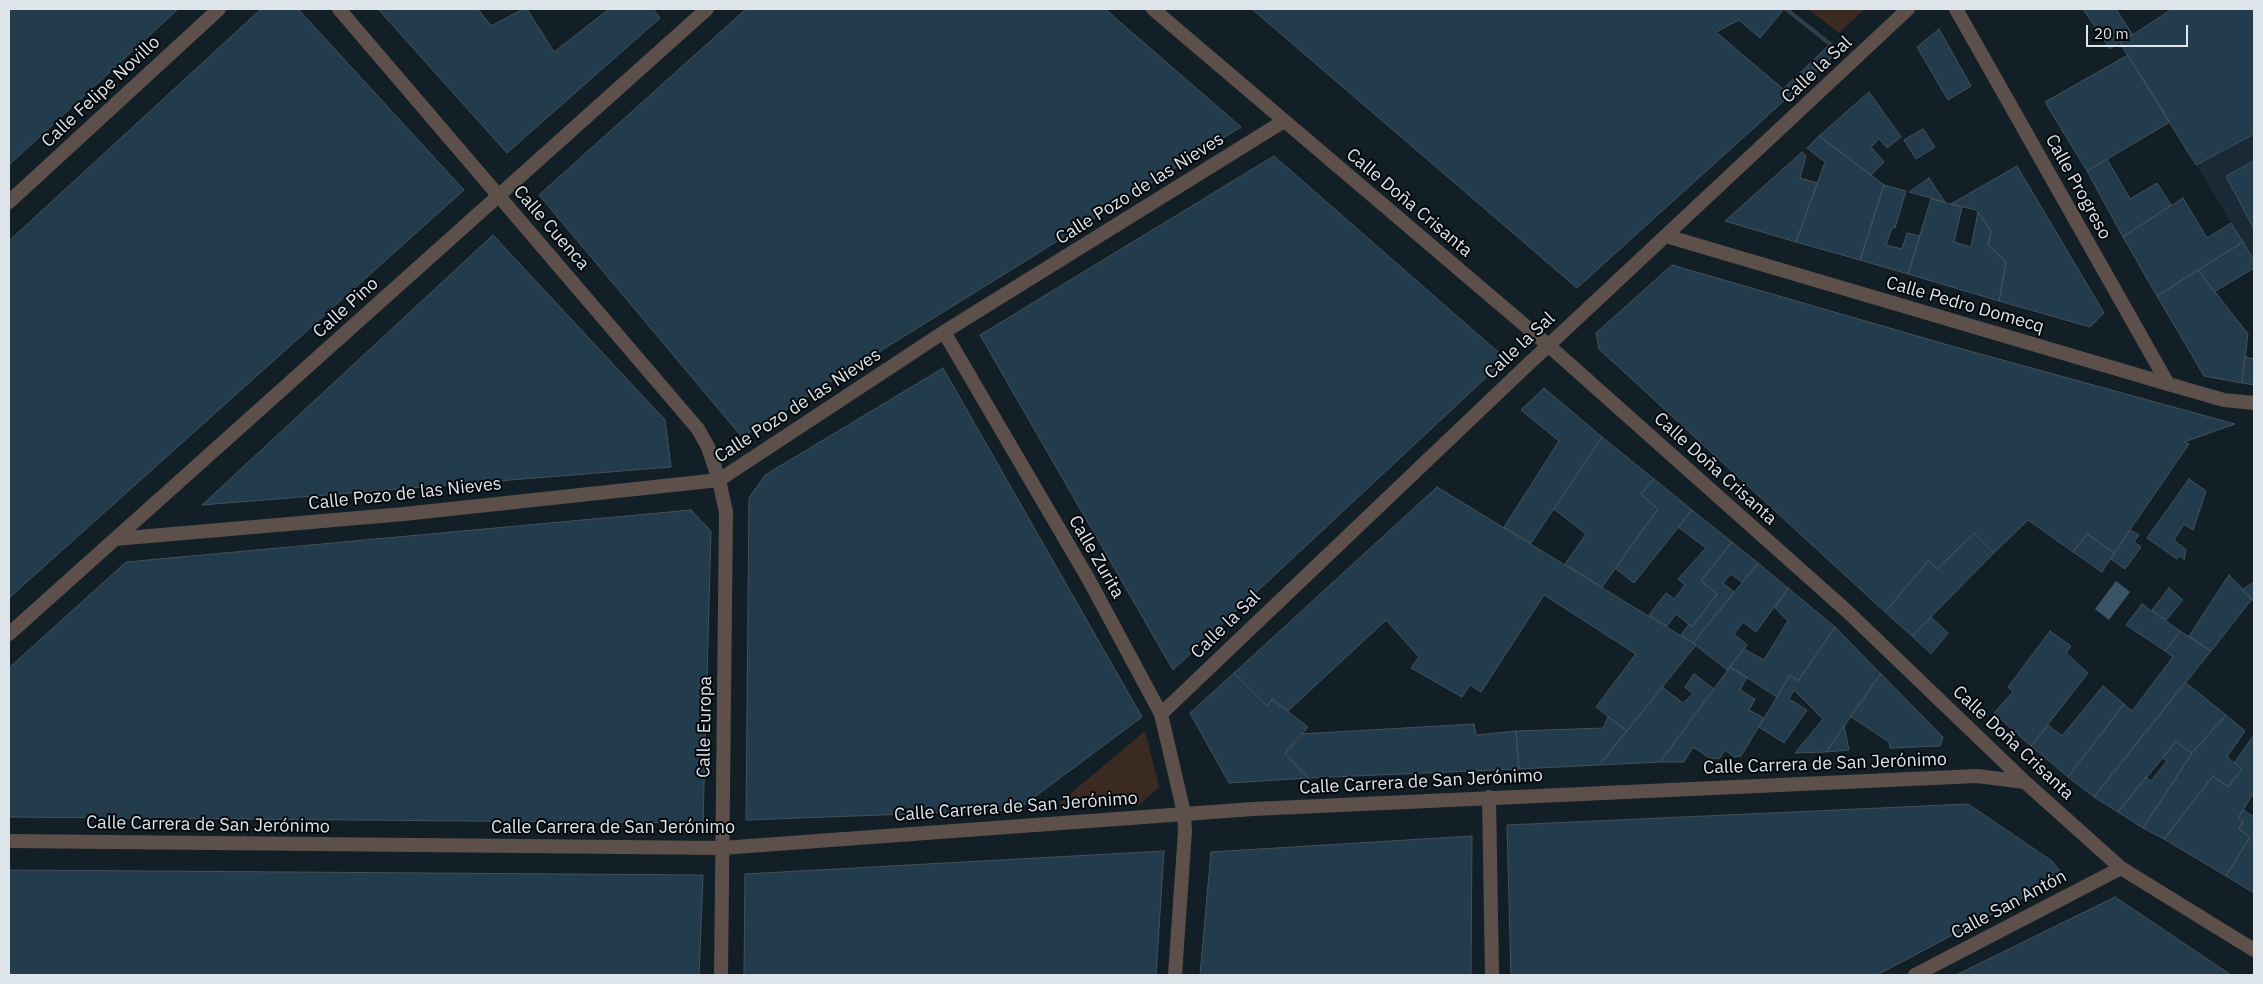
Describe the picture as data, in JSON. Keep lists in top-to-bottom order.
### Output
{
  "streets": {
    "street": [
      "Calle la Sal",
      "Calle Felipe Novillo",
      "Calle Progreso",
      "Calle Pozo de las Nieves",
      "Calle Doña Crisanta",
      "Calle Cuenca",
      "Calle Pedro Domecq",
      "Calle Pino",
      "Calle Zurita",
      "Calle Europa",
      "Calle Carrera de San Jerónimo",
      "Calle San Antón"
    ]
  },
  "crossings": [
    ["Calle la Sal", "Calle Doña Crisanta"],
    ["Calle la Sal", "Calle Pedro Domecq"],
    ["Calle la Sal", "Calle Zurita"],
    ["Calle Progreso", "Calle Pedro Domecq"],
    ["Calle Pozo de las Nieves", "Calle Doña Crisanta"],
    ["Calle Pozo de las Nieves", "Calle Cuenca"],
    ["Calle Pozo de las Nieves", "Calle Pino"],
    ["Calle Pozo de las Nieves", "Calle Zurita"],
    ["Calle Pozo de las Nieves", "Calle Europa"],
    ["Calle Doña Crisanta", "Calle Carrera de San Jerónimo"],
    ["Calle Doña Crisanta", "Calle San Antón"],
    ["Calle Cuenca", "Calle Pino"],
    ["Calle Cuenca", "Calle Europa"],
    ["Calle Zurita", "Calle Carrera de San Jerónimo"],
    ["Calle Europa", "Calle Carrera de San Jerónimo"]
  ],
  "scale_bar": "20 m"
}
